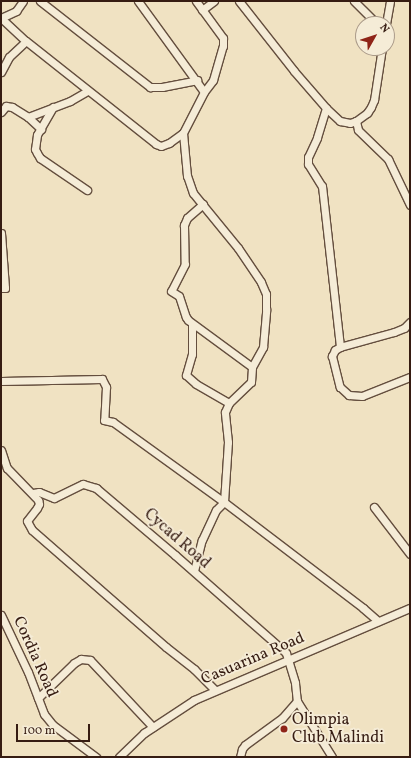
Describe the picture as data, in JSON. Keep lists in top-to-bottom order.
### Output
{
  "streets": {
    "street": ["Cycad Road", "Cordia Road", "Casuarina Road"]
  },
  "crossings": [
    ["Cycad Road", "Casuarina Road"]
  ],
  "places": ["Olimpia Club Malindi"],
  "scale_bar": "100 m",
  "north": "top right"
}
